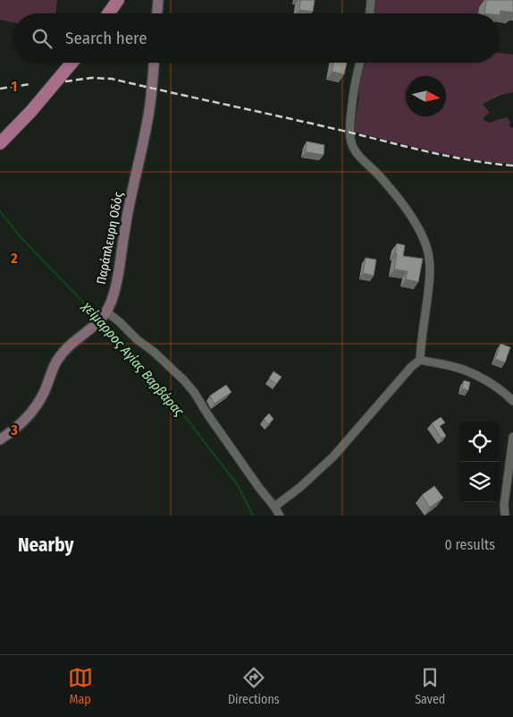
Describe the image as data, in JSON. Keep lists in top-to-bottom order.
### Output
{
  "streets": {
    "street": ["Παράπλευρη Οδός"]
  },
  "water": ["χείμαρρος Αγίας Βαρβάρας"],
  "north": "right",
  "page": {
    "search": "Search here",
    "heading": ["Nearby", "0 results"],
    "nav": ["Map", "Directions", "Saved"]
  },
  "grid": {
    "rows": ["1", "2", "3"]
  }
}
